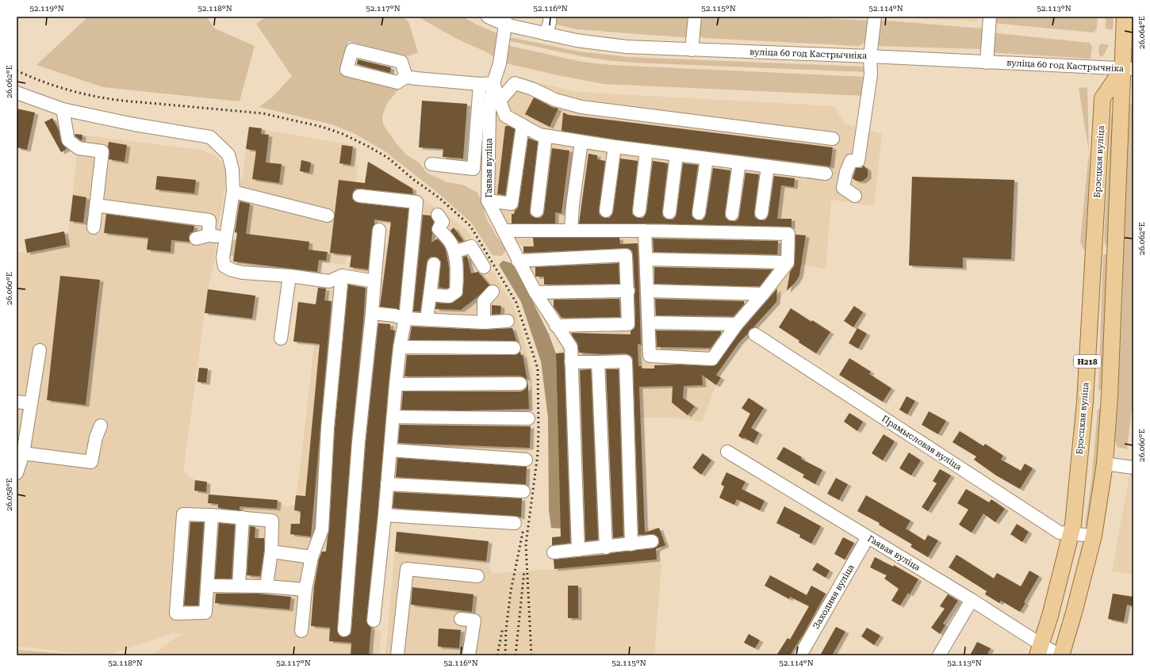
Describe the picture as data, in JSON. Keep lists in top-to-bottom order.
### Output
{
  "streets": {
    "main road": ["Брэсцкая вуліца", "Н218"],
    "street": [
      "вуліца 60 год Кастрычніка",
      "Гаявая вуліца",
      "Прамысловая вуліца",
      "Заходняя вуліца"
    ]
  },
  "crossings": [
    ["вуліца 60 год Кастрычніка", "Брэсцкая вуліца"],
    ["вуліца 60 год Кастрычніка", "Гаявая вуліца"],
    ["вуліца 60 год Кастрычніка", "Н218"],
    ["Брэсцкая вуліца", "Гаявая вуліца"],
    ["Брэсцкая вуліца", "Н218"],
    ["Брэсцкая вуліца", "Прамысловая вуліца"],
    ["Гаявая вуліца", "Н218"],
    ["Гаявая вуліца", "Заходняя вуліца"],
    ["Н218", "Прамысловая вуліца"]
  ],
  "coordinates": [
    "52.119°N",
    "52.118°N",
    "52.117°N",
    "52.116°N",
    "52.115°N",
    "52.114°N",
    "52.113°N",
    "26.064°E",
    "26.062°E",
    "26.060°E",
    "26.058°E"
  ]
}
